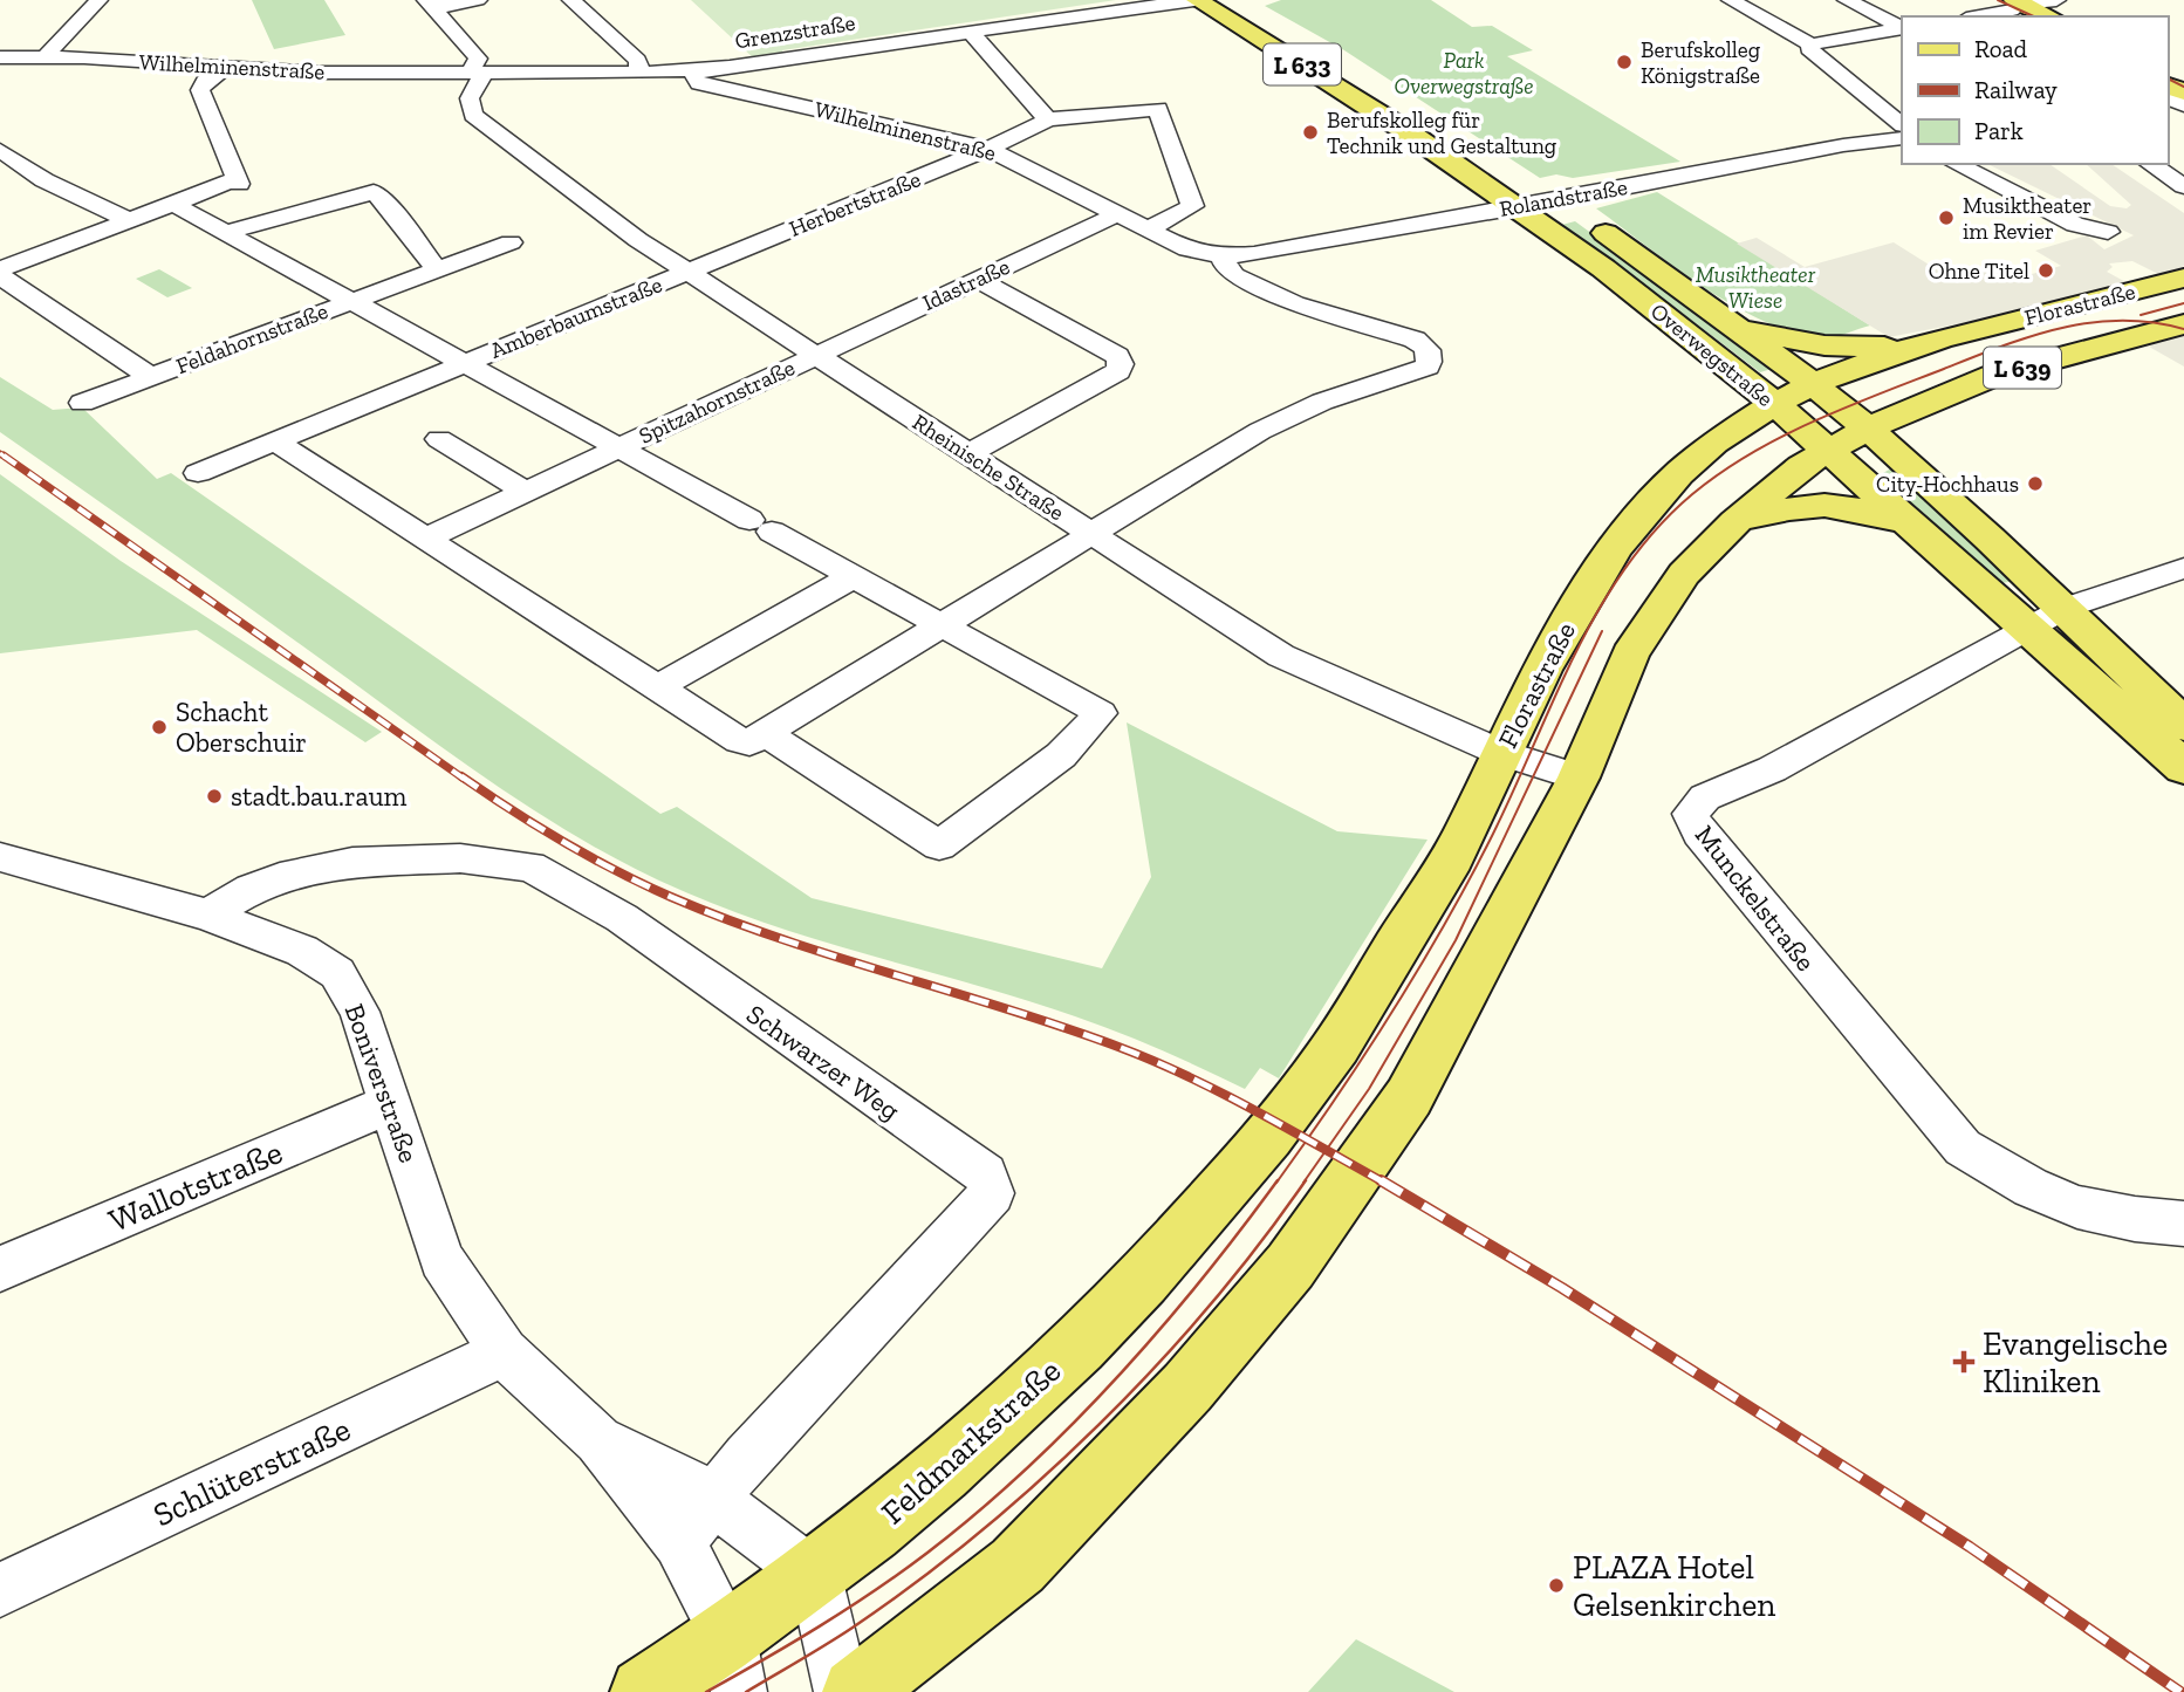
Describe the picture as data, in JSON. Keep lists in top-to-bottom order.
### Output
{
  "streets": {
    "main road": [
      "L 633",
      "Florastraße",
      "Overwegstraße",
      "L 639",
      "Feldmarkstraße"
    ],
    "street": [
      "Grenzstraße",
      "Wilhelminenstraße",
      "Rolandstraße",
      "Herbertstraße",
      "Idastraße",
      "Amberbaumstraße",
      "Feldahornstraße",
      "Spitzahornstraße",
      "Rheinische Straße",
      "Munckelstraße",
      "Schwarzer Weg",
      "Boniverstraße",
      "Wallotstraße",
      "Schlüterstraße"
    ]
  },
  "crossings": [
    ["Grenzstraße", "Wilhelminenstraße"],
    ["Grenzstraße", "Overwegstraße"],
    ["Wilhelminenstraße", "Rolandstraße"],
    ["Wilhelminenstraße", "Herbertstraße"],
    ["Wilhelminenstraße", "Idastraße"],
    ["Wilhelminenstraße", "Rheinische Straße"],
    ["Rolandstraße", "Overwegstraße"],
    ["Herbertstraße", "Amberbaumstraße"],
    ["Herbertstraße", "Rheinische Straße"],
    ["Idastraße", "Spitzahornstraße"],
    ["Idastraße", "Rheinische Straße"],
    ["Florastraße", "Overwegstraße"],
    ["Florastraße", "Rheinische Straße"],
    ["Florastraße", "Feldmarkstraße"],
    ["Amberbaumstraße", "Spitzahornstraße"],
    ["Amberbaumstraße", "Rheinische Straße"],
    ["Overwegstraße", "Munckelstraße"],
    ["Spitzahornstraße", "Rheinische Straße"],
    ["Schwarzer Weg", "Boniverstraße"],
    ["Boniverstraße", "Wallotstraße"],
    ["Boniverstraße", "Feldmarkstraße"],
    ["Boniverstraße", "Schlüterstraße"]
  ],
  "parks": ["Park Overwegstraße", "Musiktheater Wiese"],
  "places": {
    "other": [
      "Berufskolleg Königstraße",
      "Berufskolleg für Technik und Gestaltung",
      "Musiktheater im Revier",
      "Ohne Titel",
      "City-Hochhaus",
      "Schacht Oberschuir",
      "stadt.bau.raum",
      "PLAZA Hotel Gelsenkirchen"
    ],
    "health": ["Evangelische Kliniken"]
  },
  "legend": ["Road", "Railway", "Park"]
}
